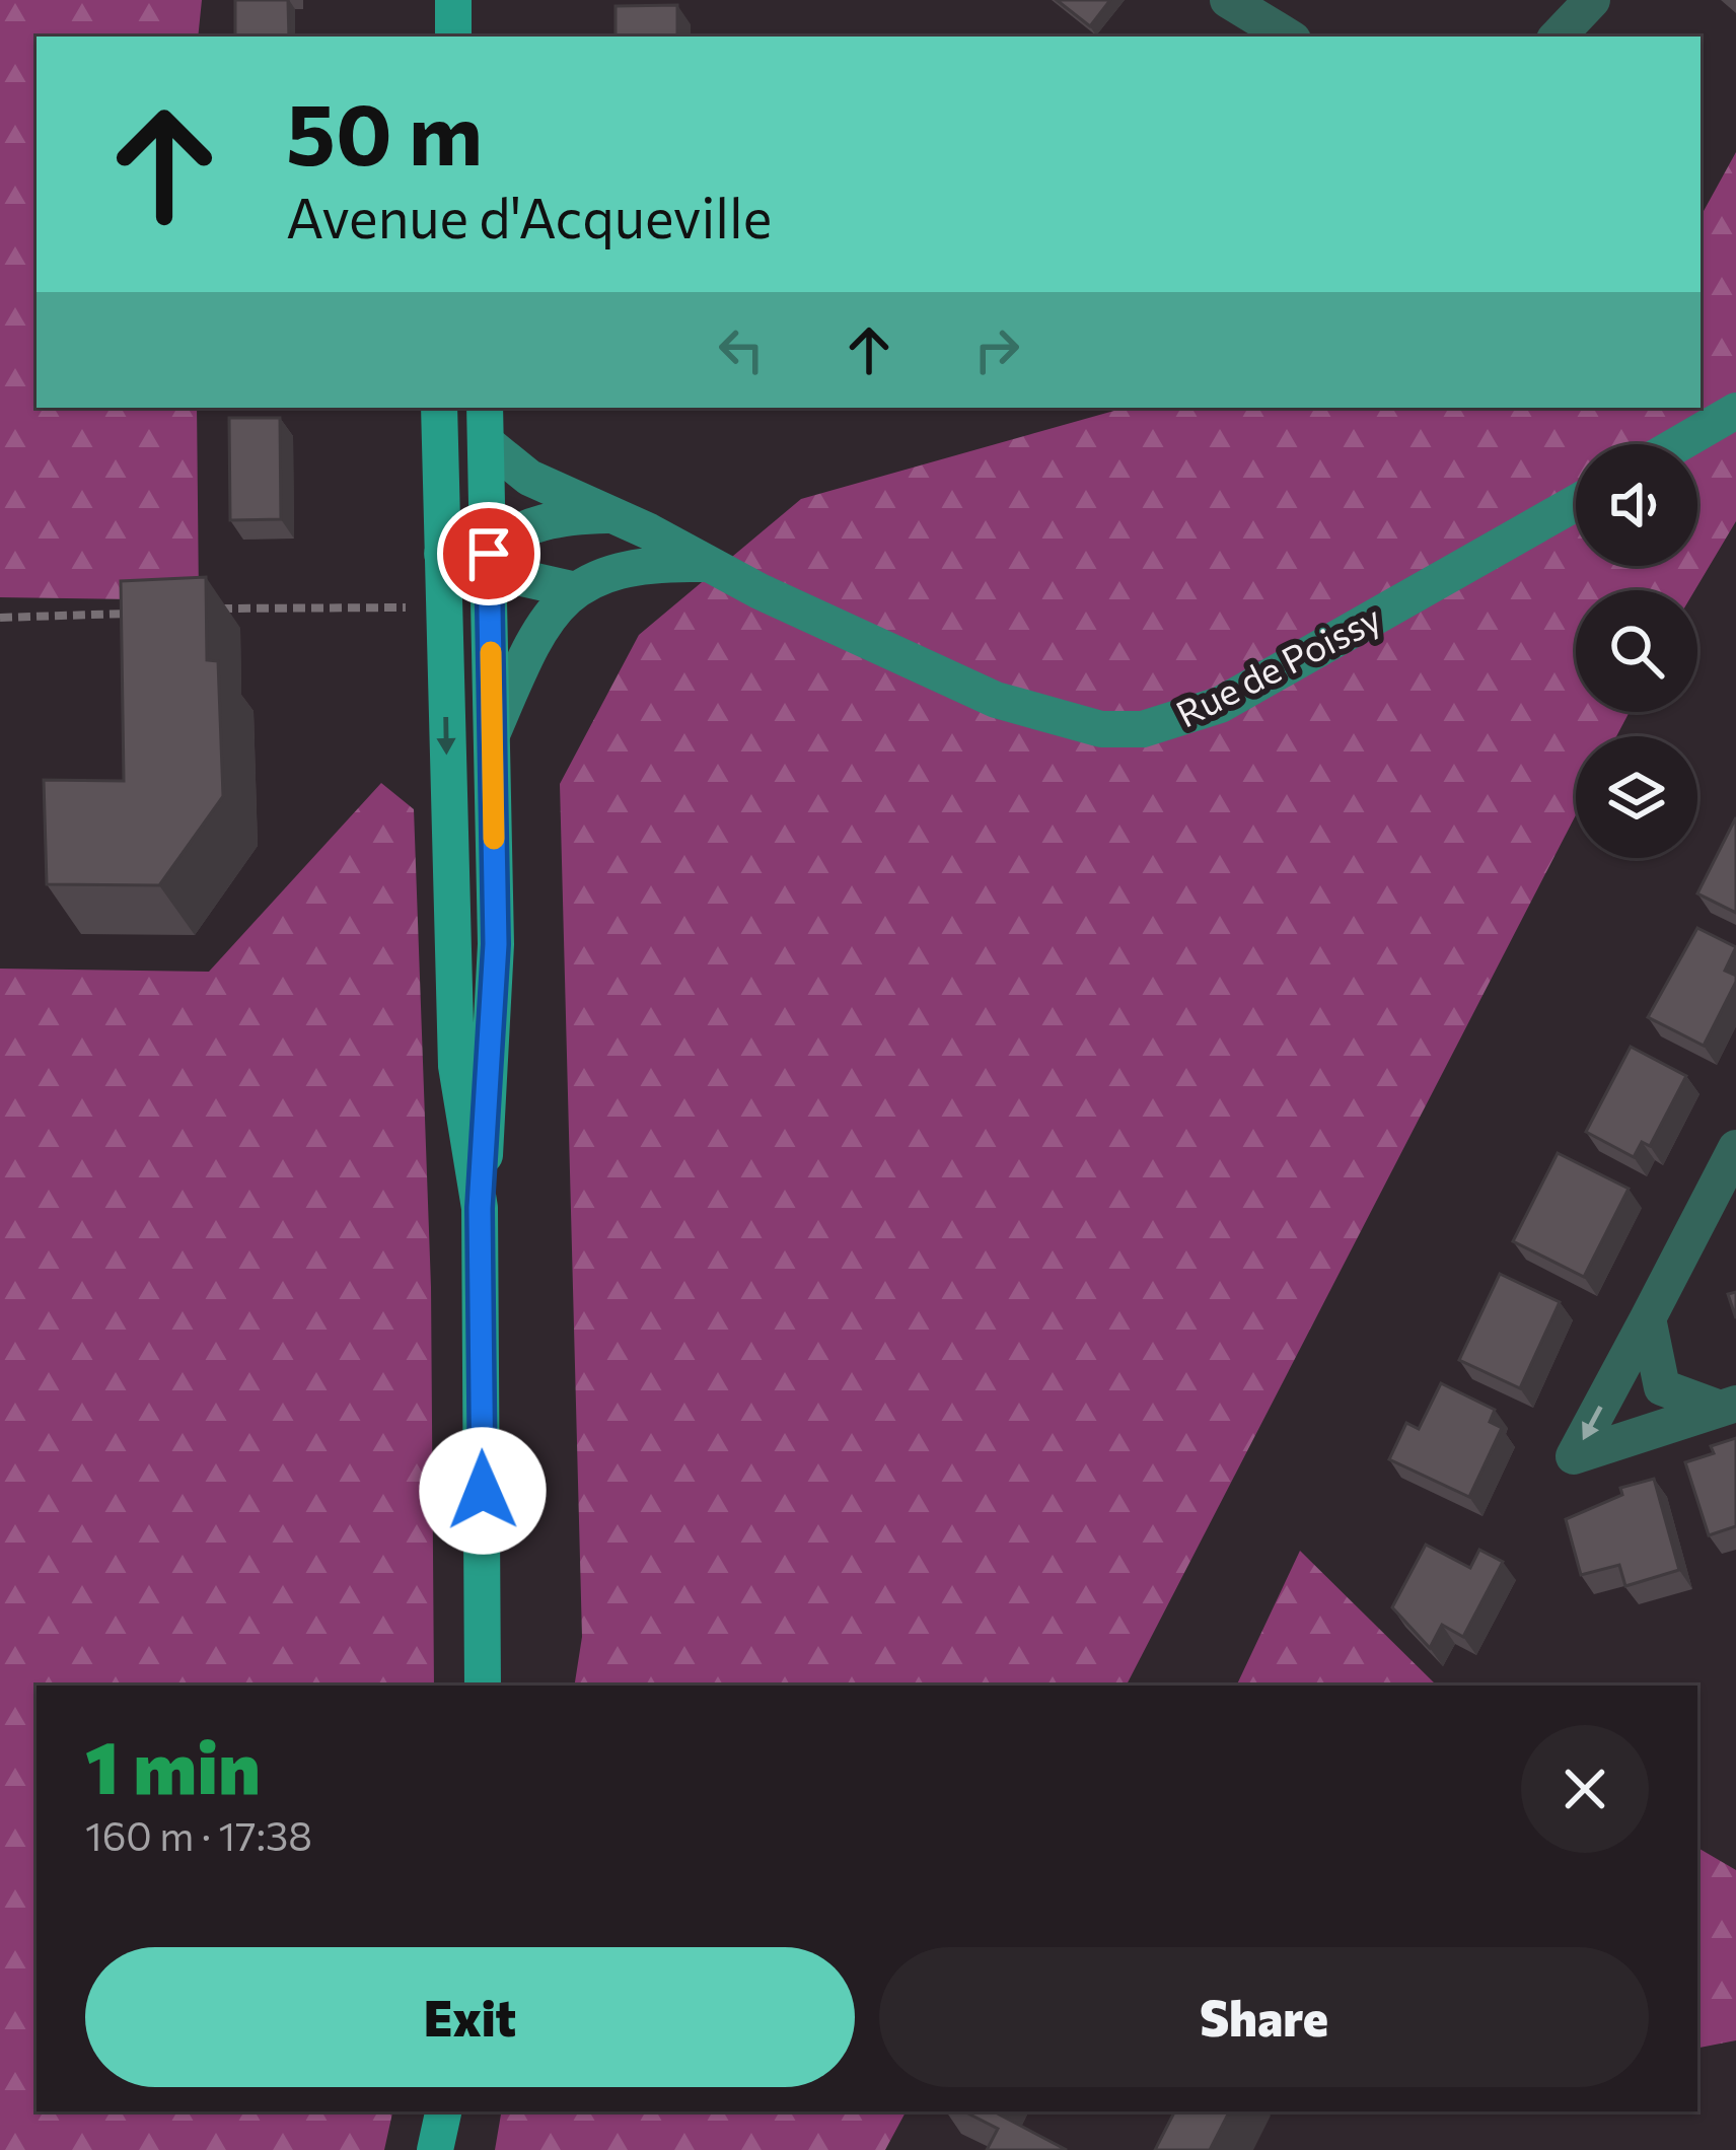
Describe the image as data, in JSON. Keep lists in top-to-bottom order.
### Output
{
  "streets": {
    "street": ["Rue de Poissy"]
  },
  "page": {
    "turn": ["50 m", "Avenue d'Acqueville"],
    "heading": ["1 min", "160 m · 17:38"],
    "buttons": ["Exit", "Share"]
  }
}
